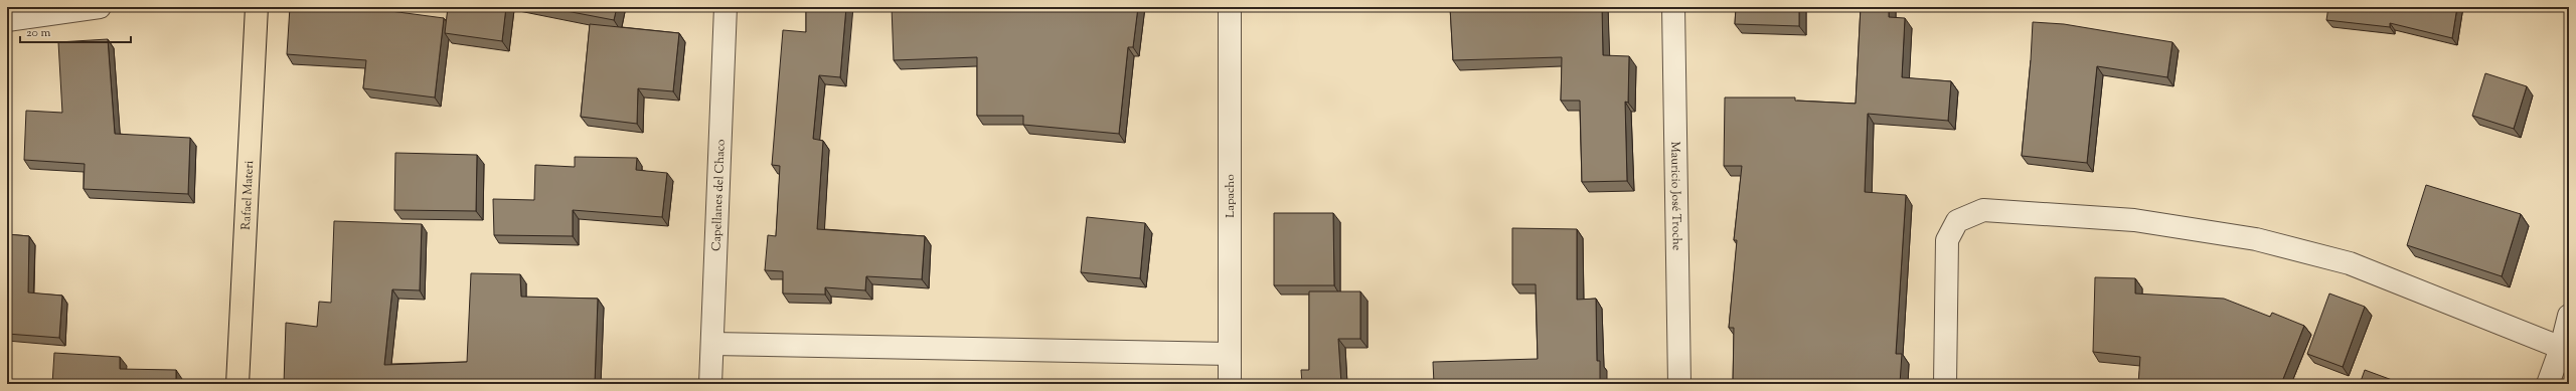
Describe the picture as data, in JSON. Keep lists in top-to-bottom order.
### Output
{
  "streets": {
    "main road": ["Rafael Materi"],
    "street": ["Capellanes del Chaco", "Mauricio José Troche", "Lapacho"]
  },
  "scale_bar": "20 m"
}
